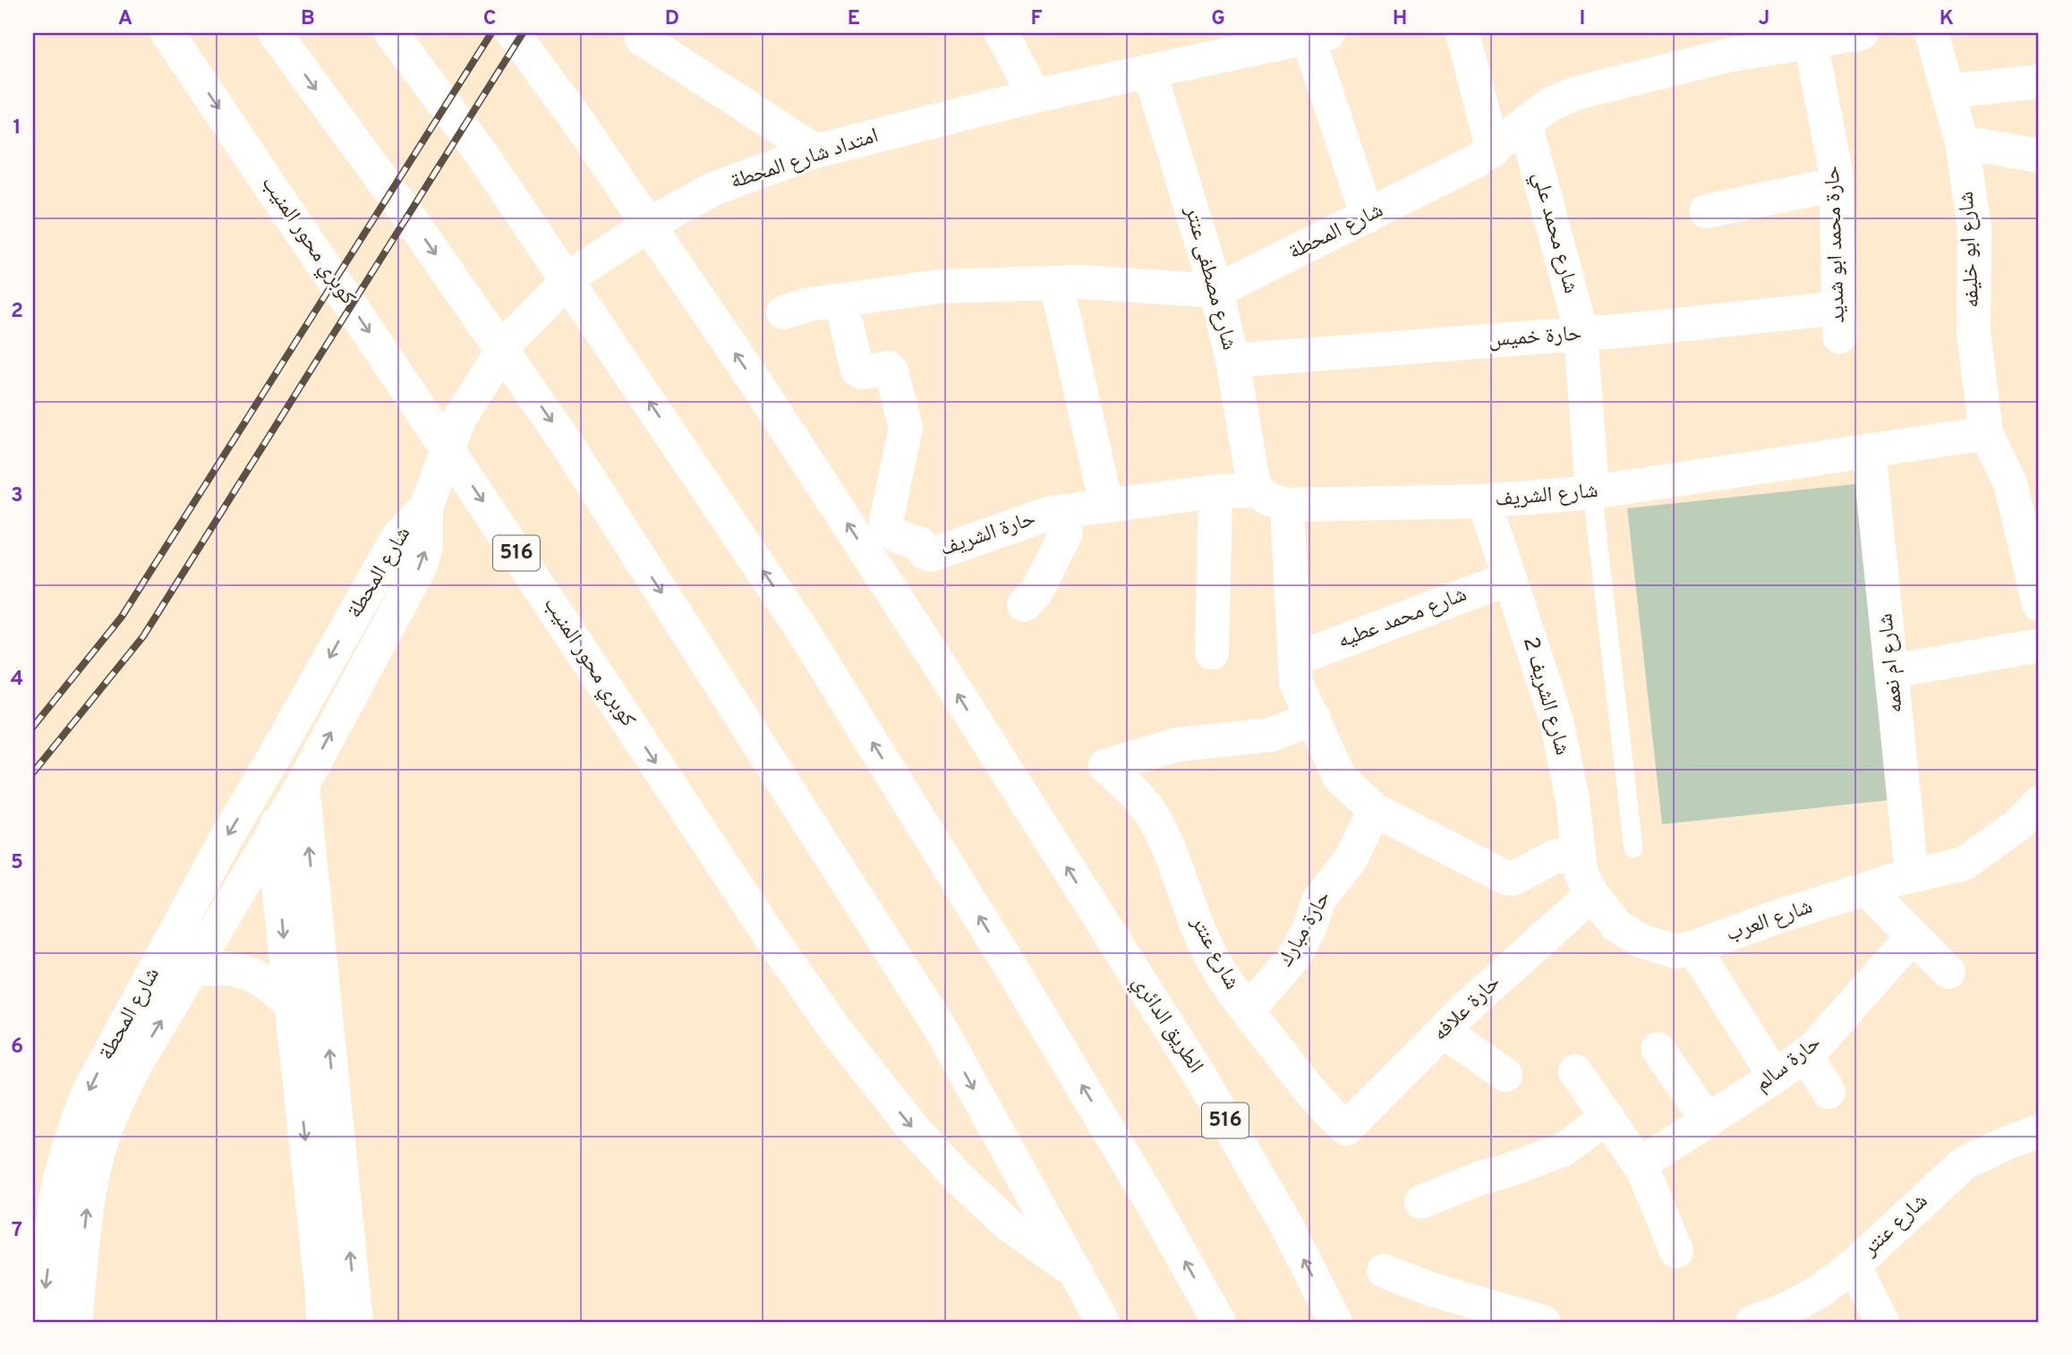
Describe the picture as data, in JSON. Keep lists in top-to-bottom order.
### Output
{
  "streets": {
    "main road": [
      "امتداد شارع المحطة",
      "شارع المحطة",
      "شارع محمد علي",
      "كوبري محور المنيب",
      "حارة محمد ابو شديد",
      "شارع ابو خليفه",
      "شارع مصطفى عنتر",
      "حارة خميس",
      "شارع الشريف",
      "حارة الشريف",
      "516",
      "شارع محمد عطيه",
      "شارع ام نعمه",
      "شارع الشريف 2",
      "شارع العرب",
      "حارة مبارك",
      "شارع عنتر",
      "حارة علافه",
      "الطريق الدائري",
      "حارة سالم"
    ]
  },
  "crossings": [
    ["امتداد شارع المحطة", "شارع المحطة"],
    ["امتداد شارع المحطة", "شارع مصطفى عنتر"],
    ["شارع المحطة", "شارع محمد علي"],
    ["شارع المحطة", "حارة محمد ابو شديد"],
    ["شارع المحطة", "شارع مصطفى عنتر"],
    ["شارع المحطة", "حارة الشريف"],
    ["شارع محمد علي", "حارة خميس"],
    ["شارع محمد علي", "شارع الشريف"],
    ["كوبري محور المنيب", "516"],
    ["حارة محمد ابو شديد", "حارة خميس"],
    ["شارع ابو خليفه", "شارع الشريف"],
    ["شارع مصطفى عنتر", "حارة خميس"],
    ["شارع مصطفى عنتر", "شارع الشريف"],
    ["شارع الشريف", "حارة الشريف"],
    ["شارع الشريف", "شارع ام نعمه"],
    ["شارع الشريف", "شارع الشريف 2"],
    ["شارع محمد عطيه", "شارع الشريف 2"],
    ["شارع ام نعمه", "شارع العرب"],
    ["شارع الشريف 2", "شارع العرب"],
    ["شارع الشريف 2", "حارة علافه"],
    ["شارع العرب", "حارة علافه"],
    ["حارة مبارك", "شارع عنتر"],
    ["شارع عنتر", "حارة علافه"]
  ],
  "grid": {
    "columns": [
      "A",
      "B",
      "C",
      "D",
      "E",
      "F",
      "G",
      "H",
      "I",
      "J",
      "K"
    ],
    "rows": [
      "1",
      "2",
      "3",
      "4",
      "5",
      "6",
      "7"
    ]
  }
}
